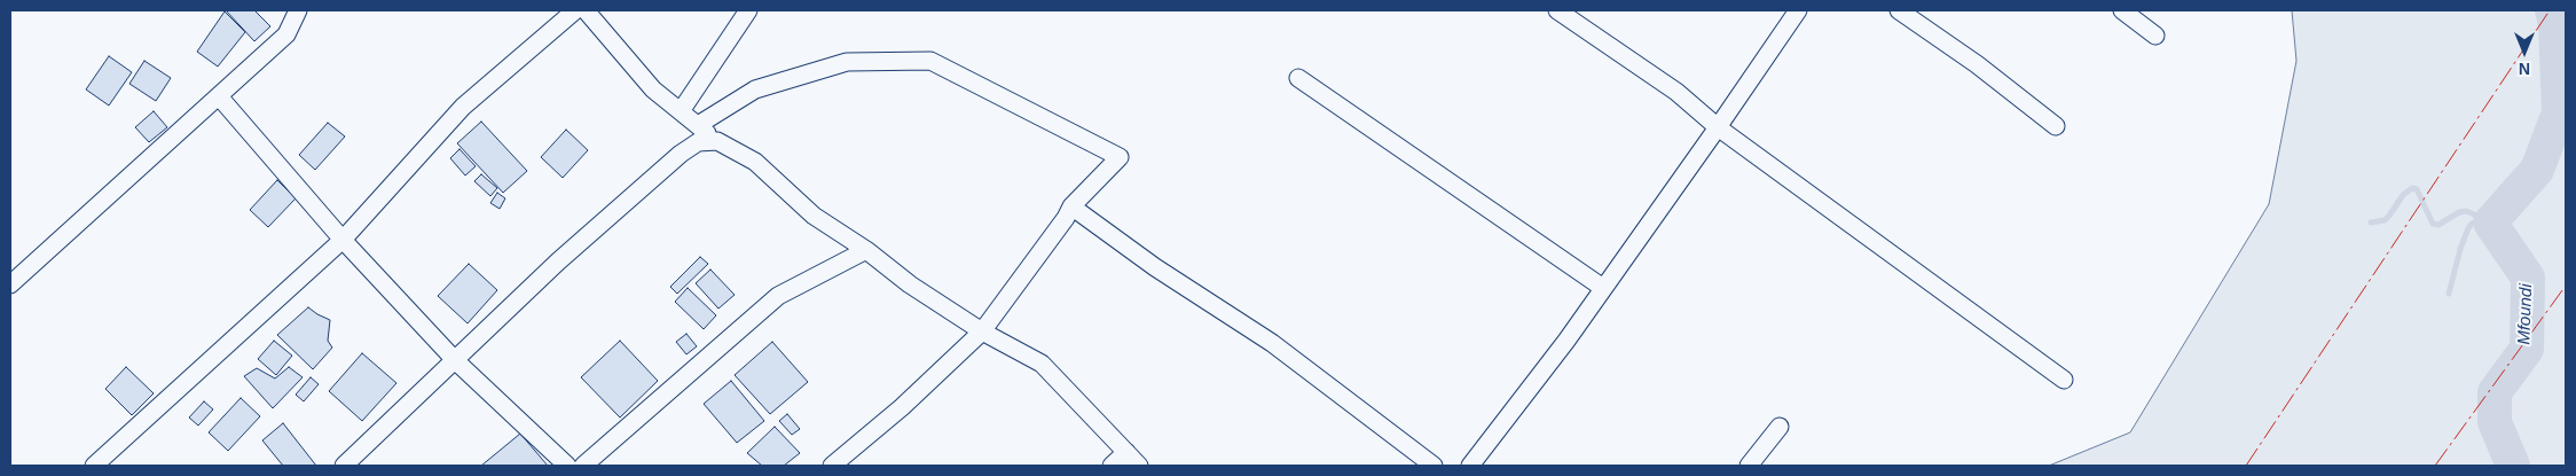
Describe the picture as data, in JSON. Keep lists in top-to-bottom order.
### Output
{
  "water": ["Mfoundi"],
  "north": "bottom"
}
